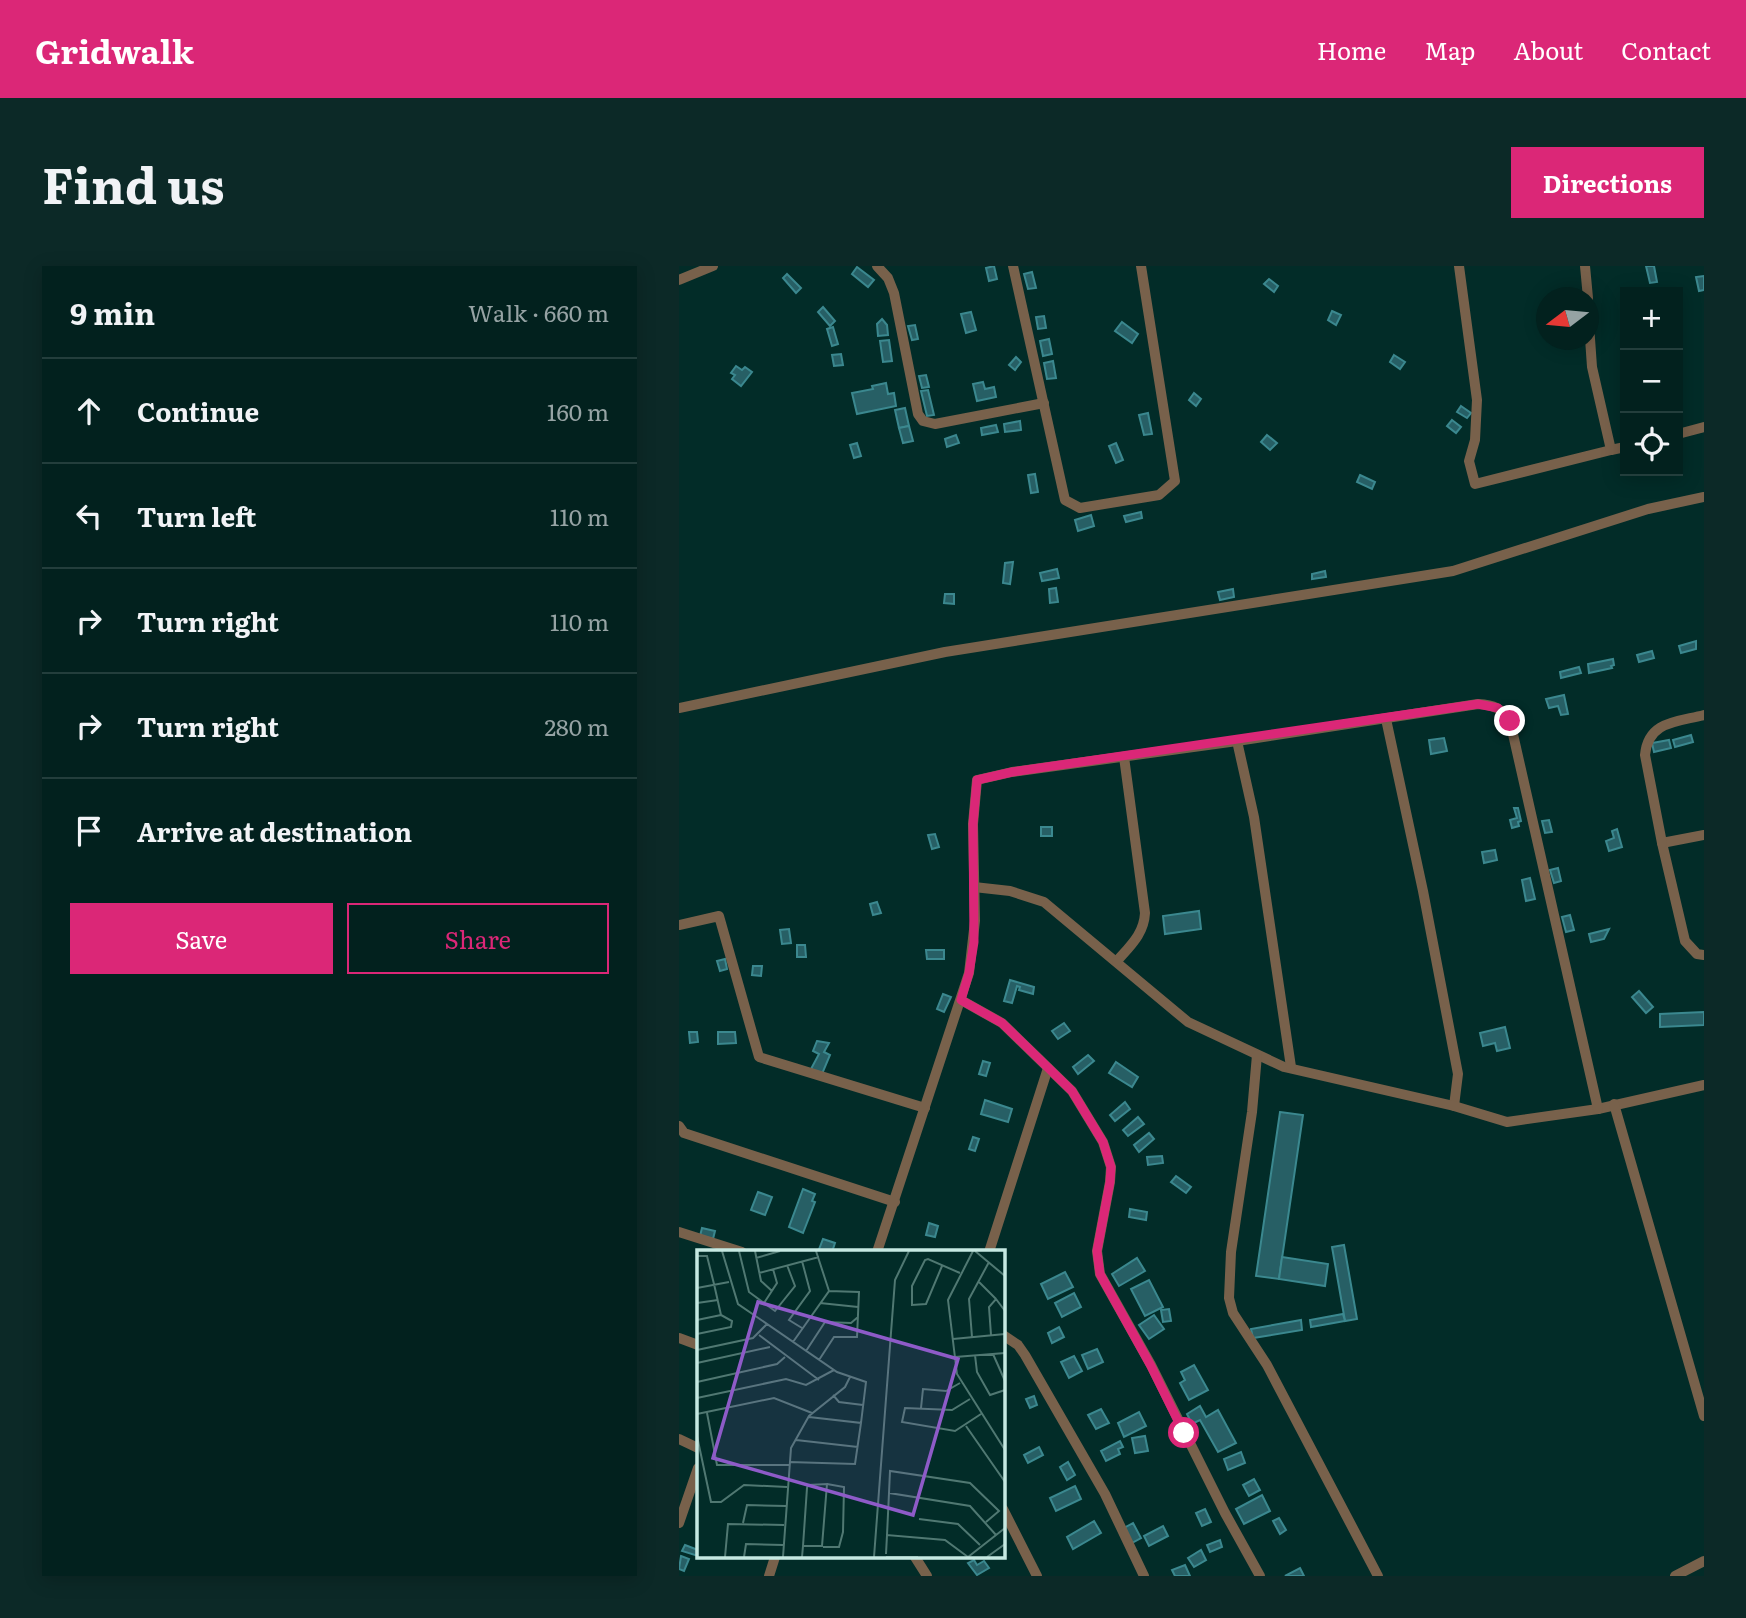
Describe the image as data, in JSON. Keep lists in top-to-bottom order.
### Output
{
  "north": "left",
  "page": {
    "header": "Gridwalk",
    "nav": [
      "Home",
      "Map",
      "About",
      "Contact"
    ],
    "title": "Find us",
    "buttons": [
      "Directions",
      ["Save", "Share"]
    ],
    "heading": ["9 min", "Walk · 660 m"],
    "map_buttons": ["+", "−"],
    "list": [
      ["Continue", "160 m"],
      ["Turn left", "110 m"],
      ["Turn right", "110 m"],
      ["Turn right", "280 m"],
      "Arrive at destination"
    ]
  }
}
